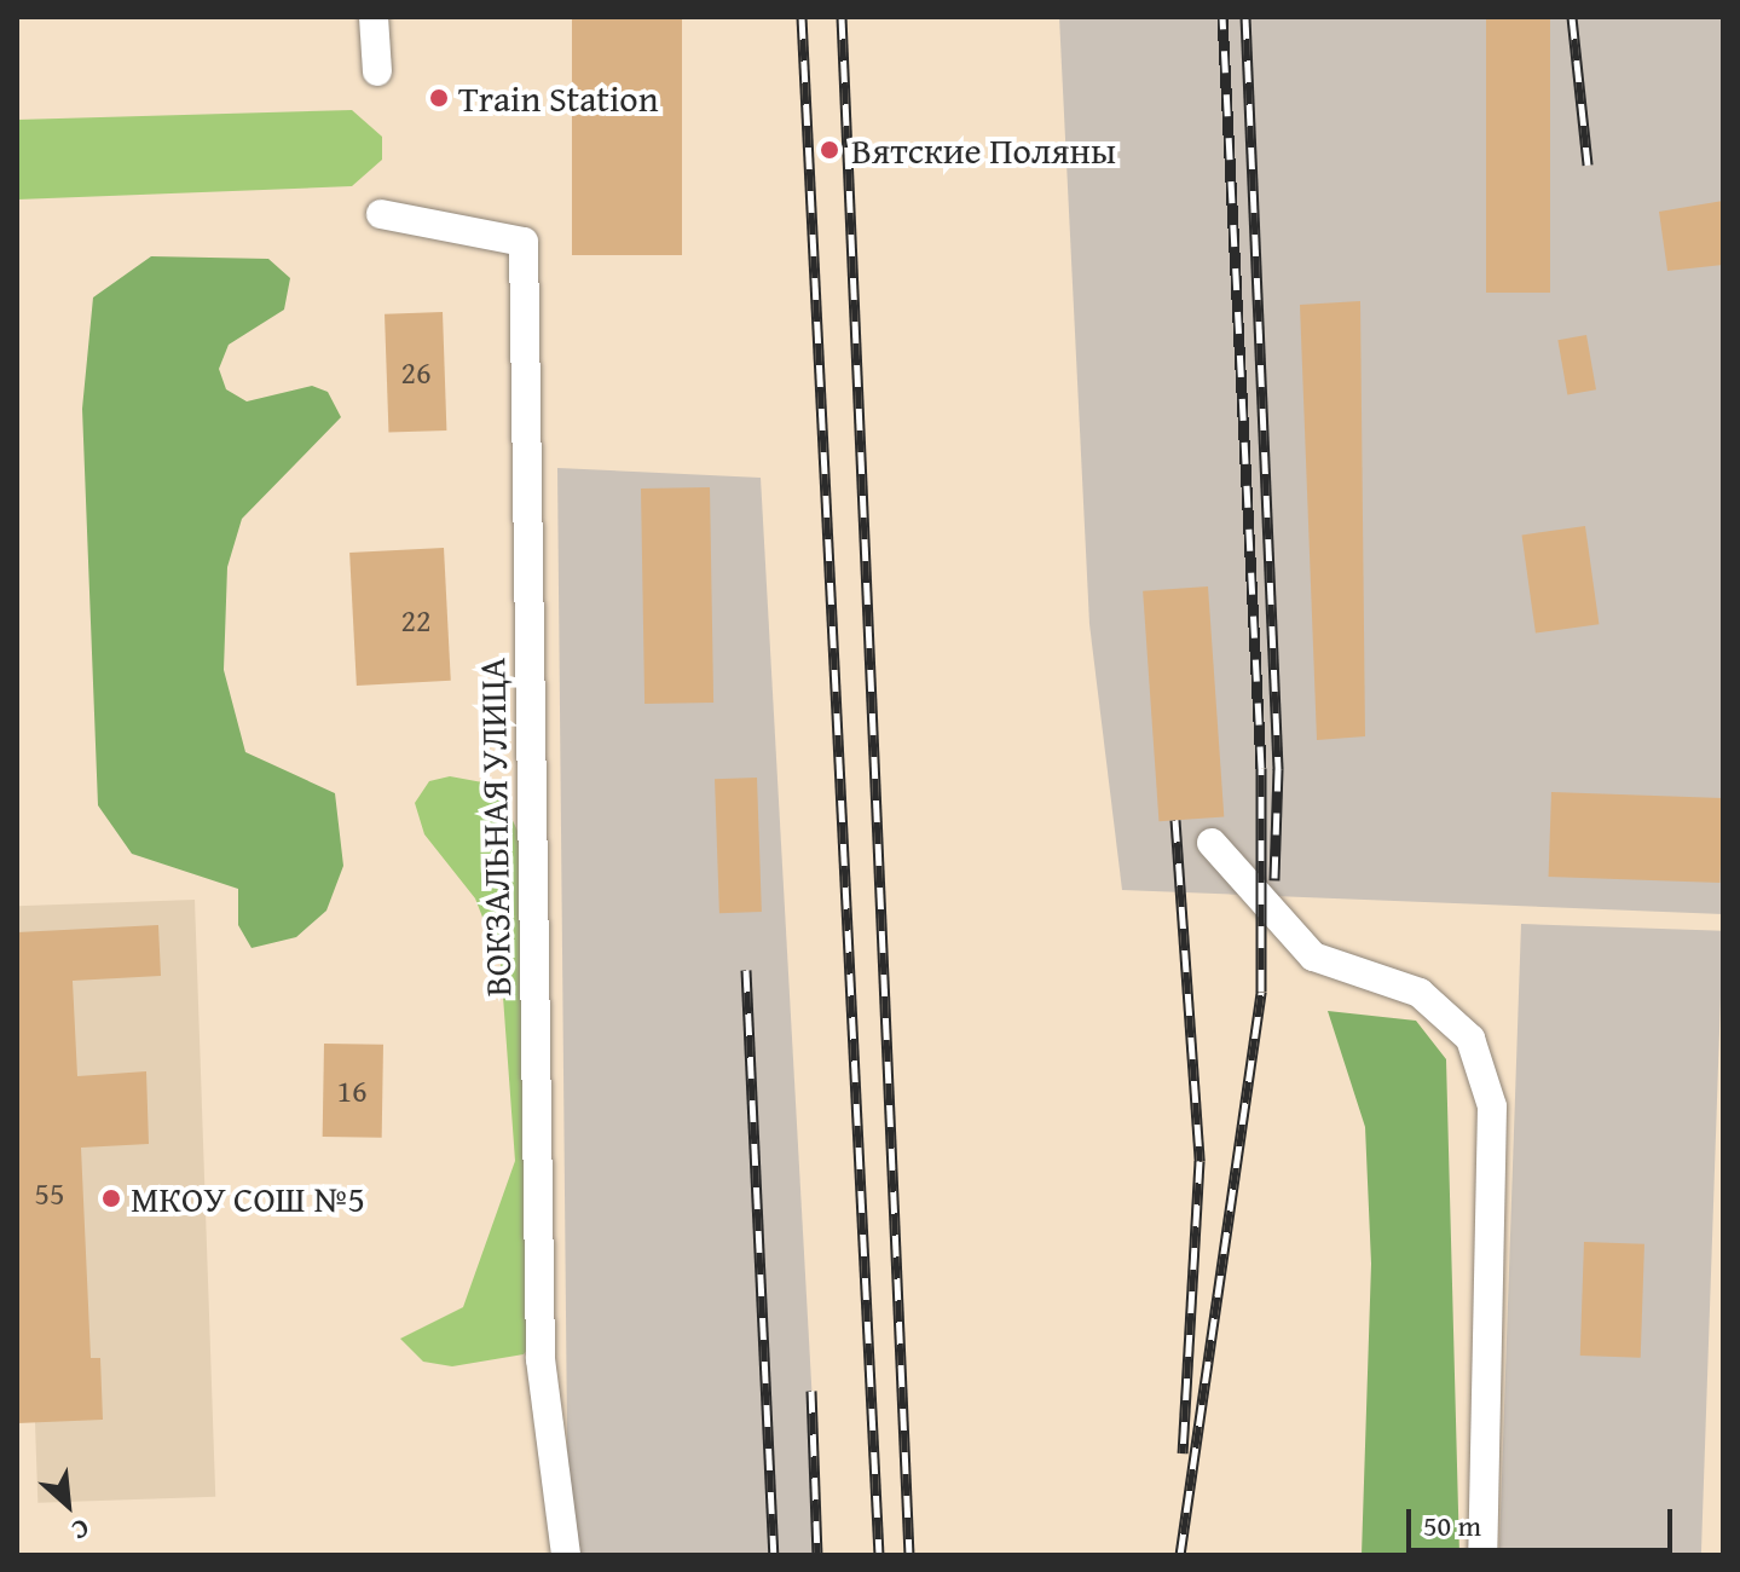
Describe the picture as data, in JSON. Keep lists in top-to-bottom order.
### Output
{
  "streets": {
    "street": ["ВОКЗАЛЬНАЯ УЛИЦА"]
  },
  "places": ["Train Station", "Вятские Поляны", "МКОУ СОШ №5"],
  "house_numbers": [
    "26",
    "22",
    "16",
    "55"
  ],
  "scale_bar": "50 m",
  "north": "bottom right"
}
